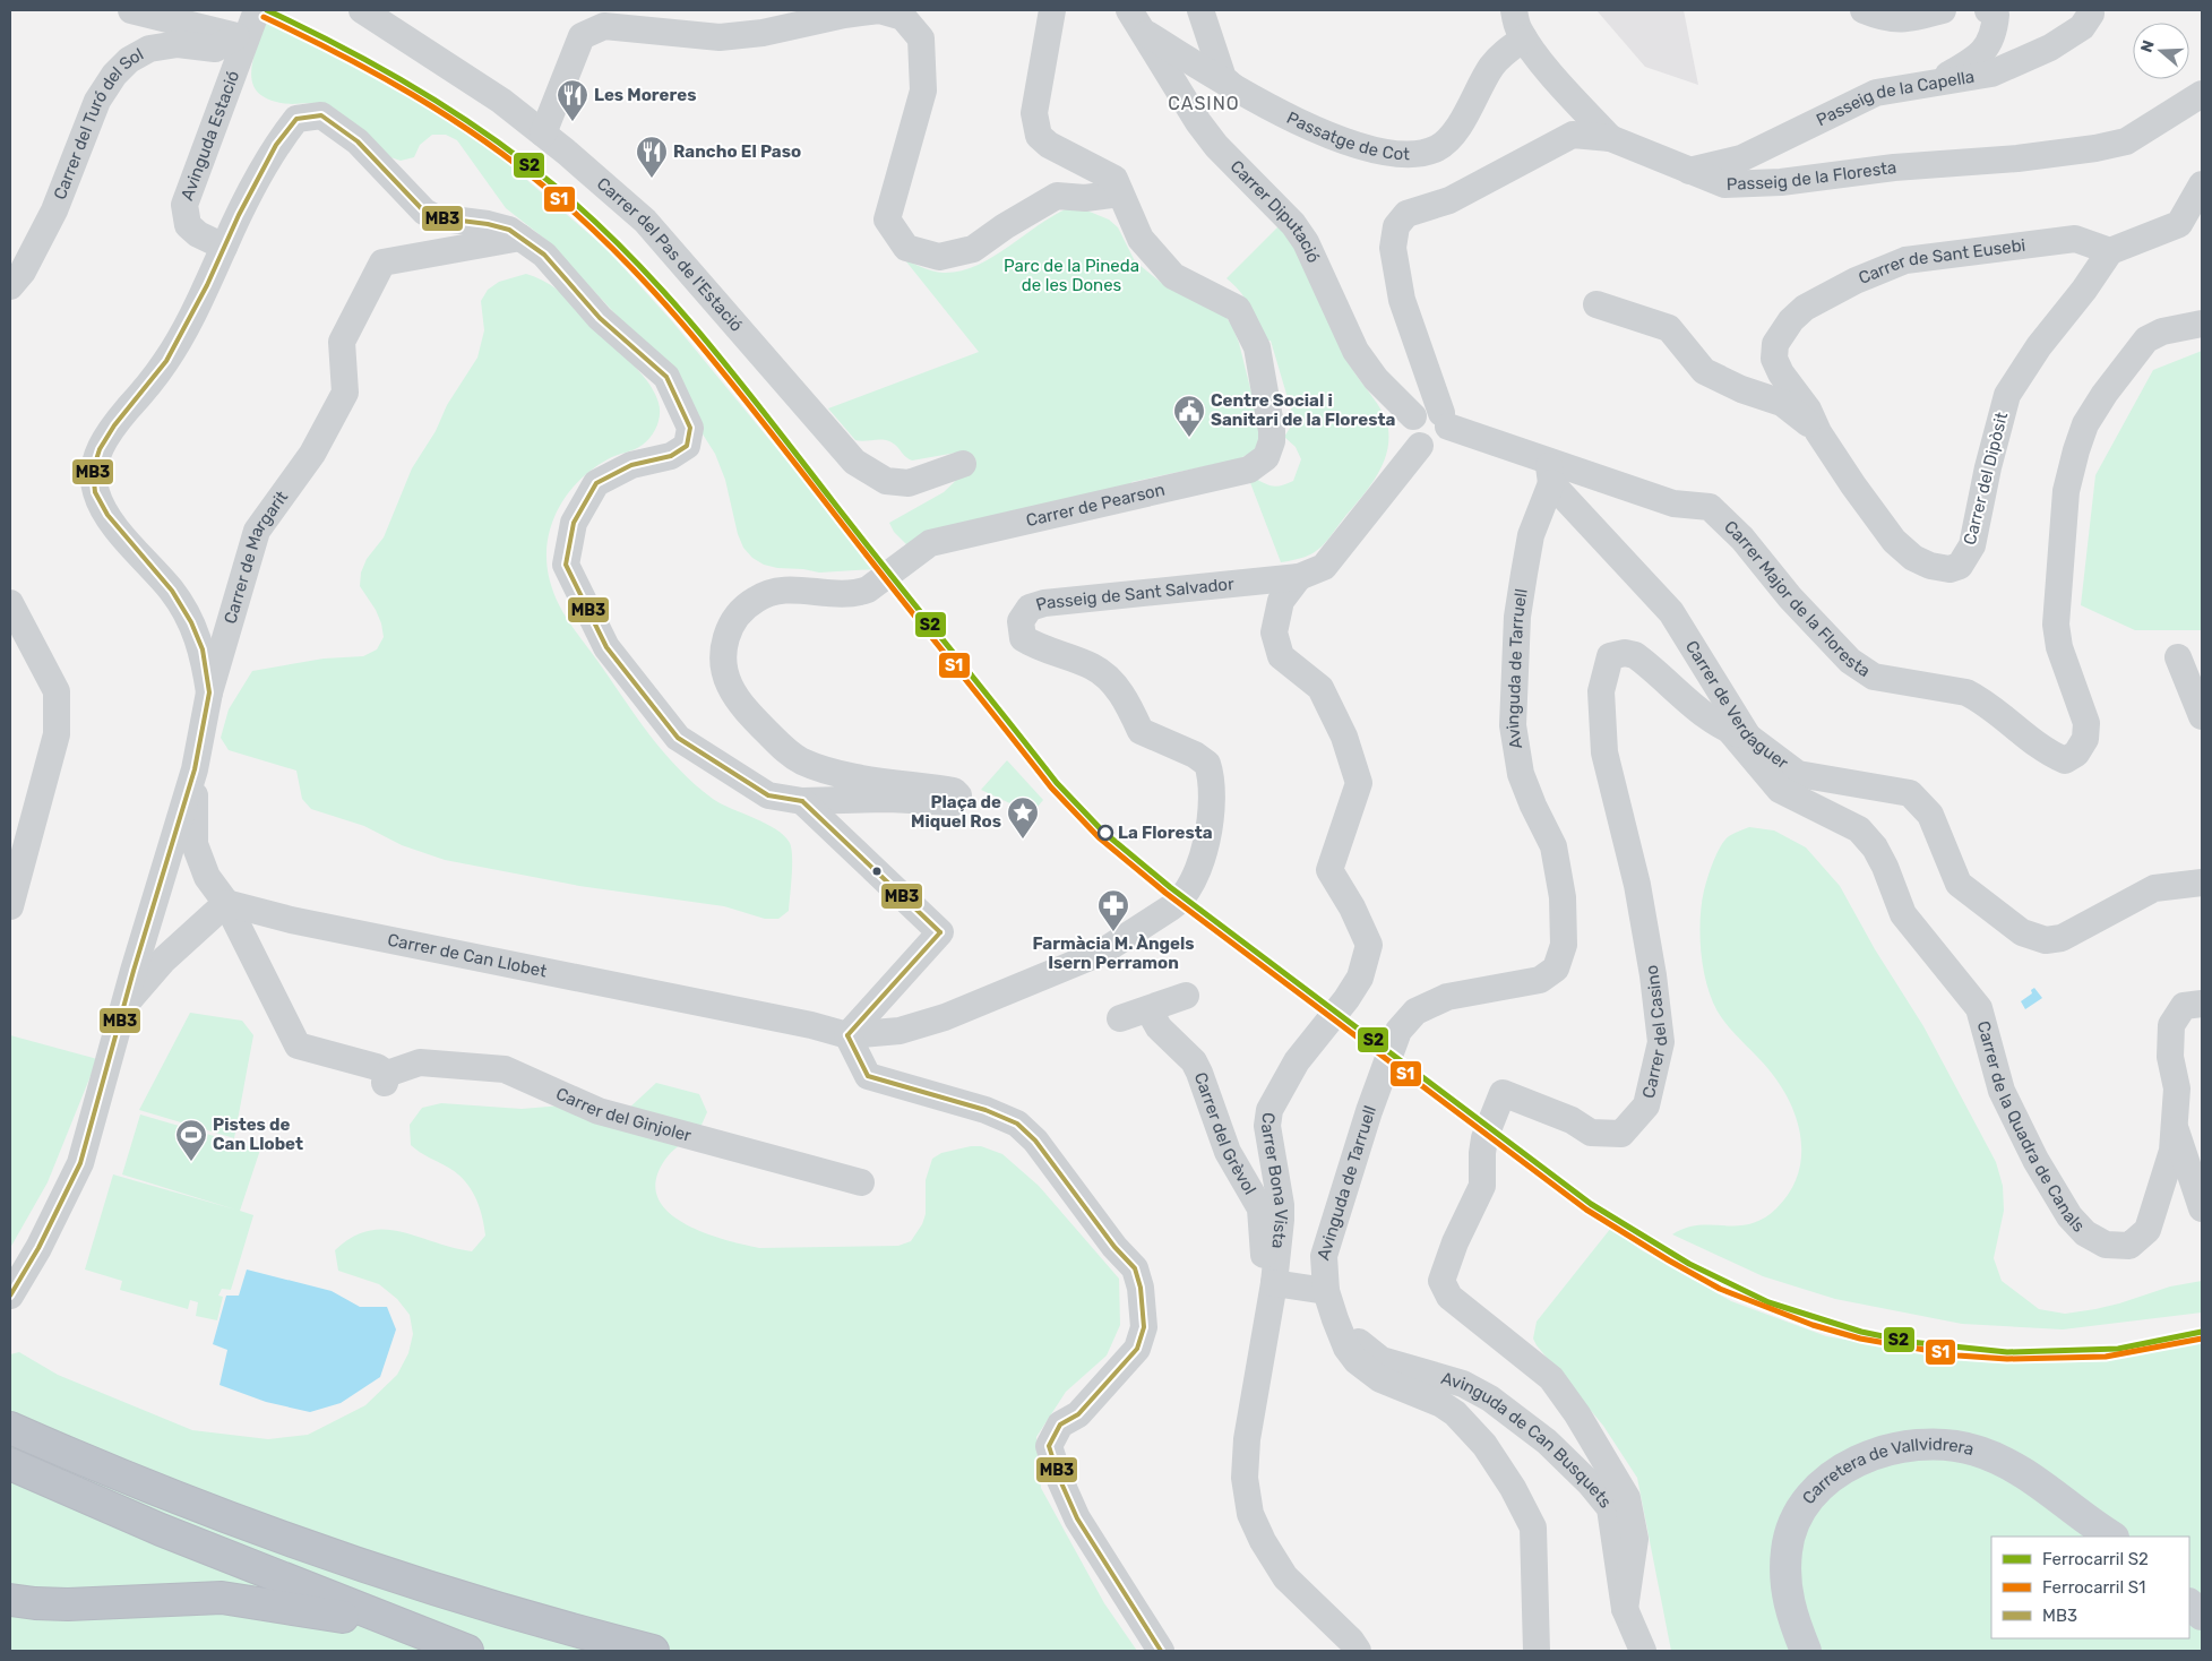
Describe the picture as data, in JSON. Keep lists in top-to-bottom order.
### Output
{
  "streets": {
    "main road": ["Carretera de Vallvidrera"],
    "street": [
      "Passeig de la Capella",
      "Carrer del Turó del Sol",
      "Passatge de Cot",
      "Avinguda Estació",
      "Passeig de la Floresta",
      "Carrer Diputació",
      "Carrer del Pas de l'Estació",
      "Carrer de Sant Eusebi",
      "Carrer del Dipòsit",
      "Carrer de Pearson",
      "Carrer de Margarit",
      "Passeig de Sant Salvador",
      "Carrer Major de la Floresta",
      "Avinguda de Tarruell",
      "Carrer de Verdaguer",
      "Carrer de Can Llobet",
      "Carrer del Casino",
      "Carrer del Ginjoler",
      "Carrer de la Quadra de Canals",
      "Carrer del Grèvol",
      "Carrer Bona Vista",
      "Avinguda de Can Busquets"
    ]
  },
  "crossings": [
    ["Passeig de la Capella", "Passeig de la Floresta"],
    ["Carrer del Turó del Sol", "Avinguda Estació"],
    ["Passatge de Cot", "Carrer Diputació"],
    ["Passeig de la Floresta", "Carrer Diputació"],
    ["Carrer de Sant Eusebi", "Carrer del Dipòsit"],
    ["Carrer de Margarit", "Carrer de Can Llobet"],
    ["Carrer de Margarit", "Carrer del Ginjoler"],
    ["Passeig de Sant Salvador", "Carrer de Can Llobet"],
    ["Passeig de Sant Salvador", "Carrer Bona Vista"],
    ["Carrer Major de la Floresta", "Avinguda de Tarruell"],
    ["Carrer Major de la Floresta", "Carrer de Verdaguer"],
    ["Avinguda de Tarruell", "Carrer de Verdaguer"],
    ["Avinguda de Tarruell", "Avinguda de Can Busquets"],
    ["Carrer de Verdaguer", "Carrer de la Quadra de Canals"],
    ["Carrer de Can Llobet", "Carrer del Ginjoler"],
    ["Carrer del Casino", "Carrer de la Quadra de Canals"],
    ["Carrer del Casino", "Avinguda de Can Busquets"],
    ["Carrer del Grèvol", "Carrer Bona Vista"]
  ],
  "districts": ["CASINO"],
  "parks": ["Parc de la Pineda de les Dones"],
  "places": {
    "restaurant": ["Les Moreres", "Rancho El Paso"],
    "public building": ["Centre Social i Sanitari de la Floresta"],
    "other": ["La Floresta"],
    "place": ["Plaça de Miquel Ros"],
    "pharmacy": ["Farmàcia M. Àngels Isern Perramon"],
    "sports": ["Pistes de Can Llobet"]
  },
  "lines": ["rail line S2", "rail line S1", "transit line MB3"],
  "legend": ["Ferrocarril S2", "Ferrocarril S1", "MB3"],
  "north": "left"
}
